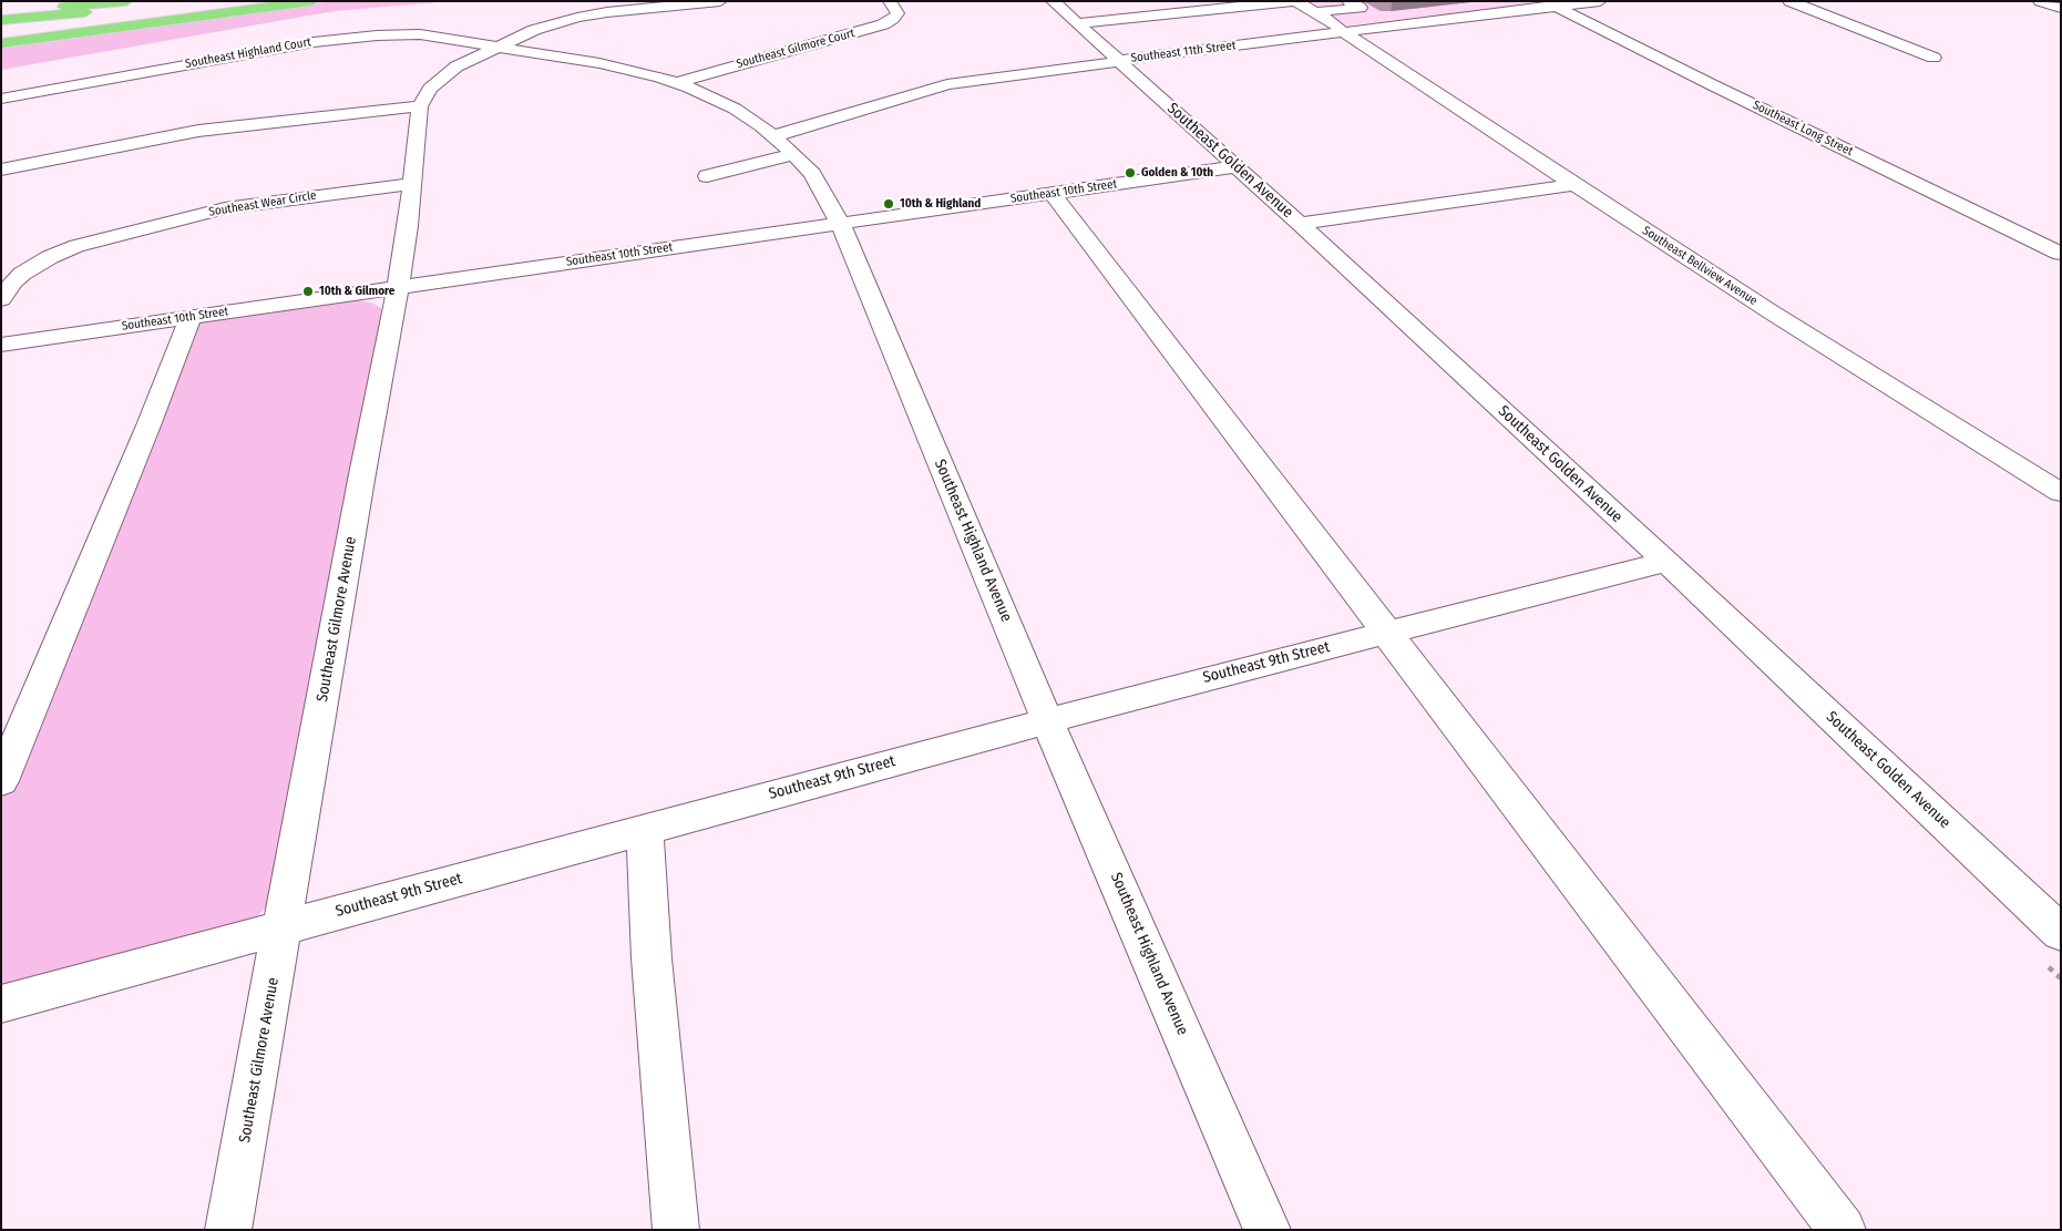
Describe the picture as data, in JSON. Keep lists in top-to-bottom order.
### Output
{
  "streets": {
    "street": [
      "Southeast Gilmore Court",
      "Southeast 11th Street",
      "Southeast Highland Court",
      "Southeast Long Street",
      "Southeast Golden Avenue",
      "Southeast 10th Street",
      "Southeast Wear Circle",
      "Southeast Bellview Avenue",
      "Southeast Highland Avenue",
      "Southeast Gilmore Avenue",
      "Southeast 9th Street"
    ]
  },
  "crossings": [
    ["Southeast Gilmore Court", "Southeast Highland Avenue"],
    ["Southeast 11th Street", "Southeast Long Street"],
    ["Southeast 11th Street", "Southeast Golden Avenue"],
    ["Southeast 11th Street", "Southeast Bellview Avenue"],
    ["Southeast 11th Street", "Southeast Highland Avenue"],
    ["Southeast Highland Court", "Southeast Highland Avenue"],
    ["Southeast Golden Avenue", "Southeast 10th Street"],
    ["Southeast Golden Avenue", "Southeast 9th Street"],
    ["Southeast 10th Street", "Southeast Highland Avenue"],
    ["Southeast 10th Street", "Southeast Gilmore Avenue"],
    ["Southeast Wear Circle", "Southeast Gilmore Avenue"],
    ["Southeast Highland Avenue", "Southeast 9th Street"],
    ["Southeast Gilmore Avenue", "Southeast 9th Street"]
  ],
  "places": ["Golden & 10th", "10th & Highland", "10th & Gilmore"]
}
